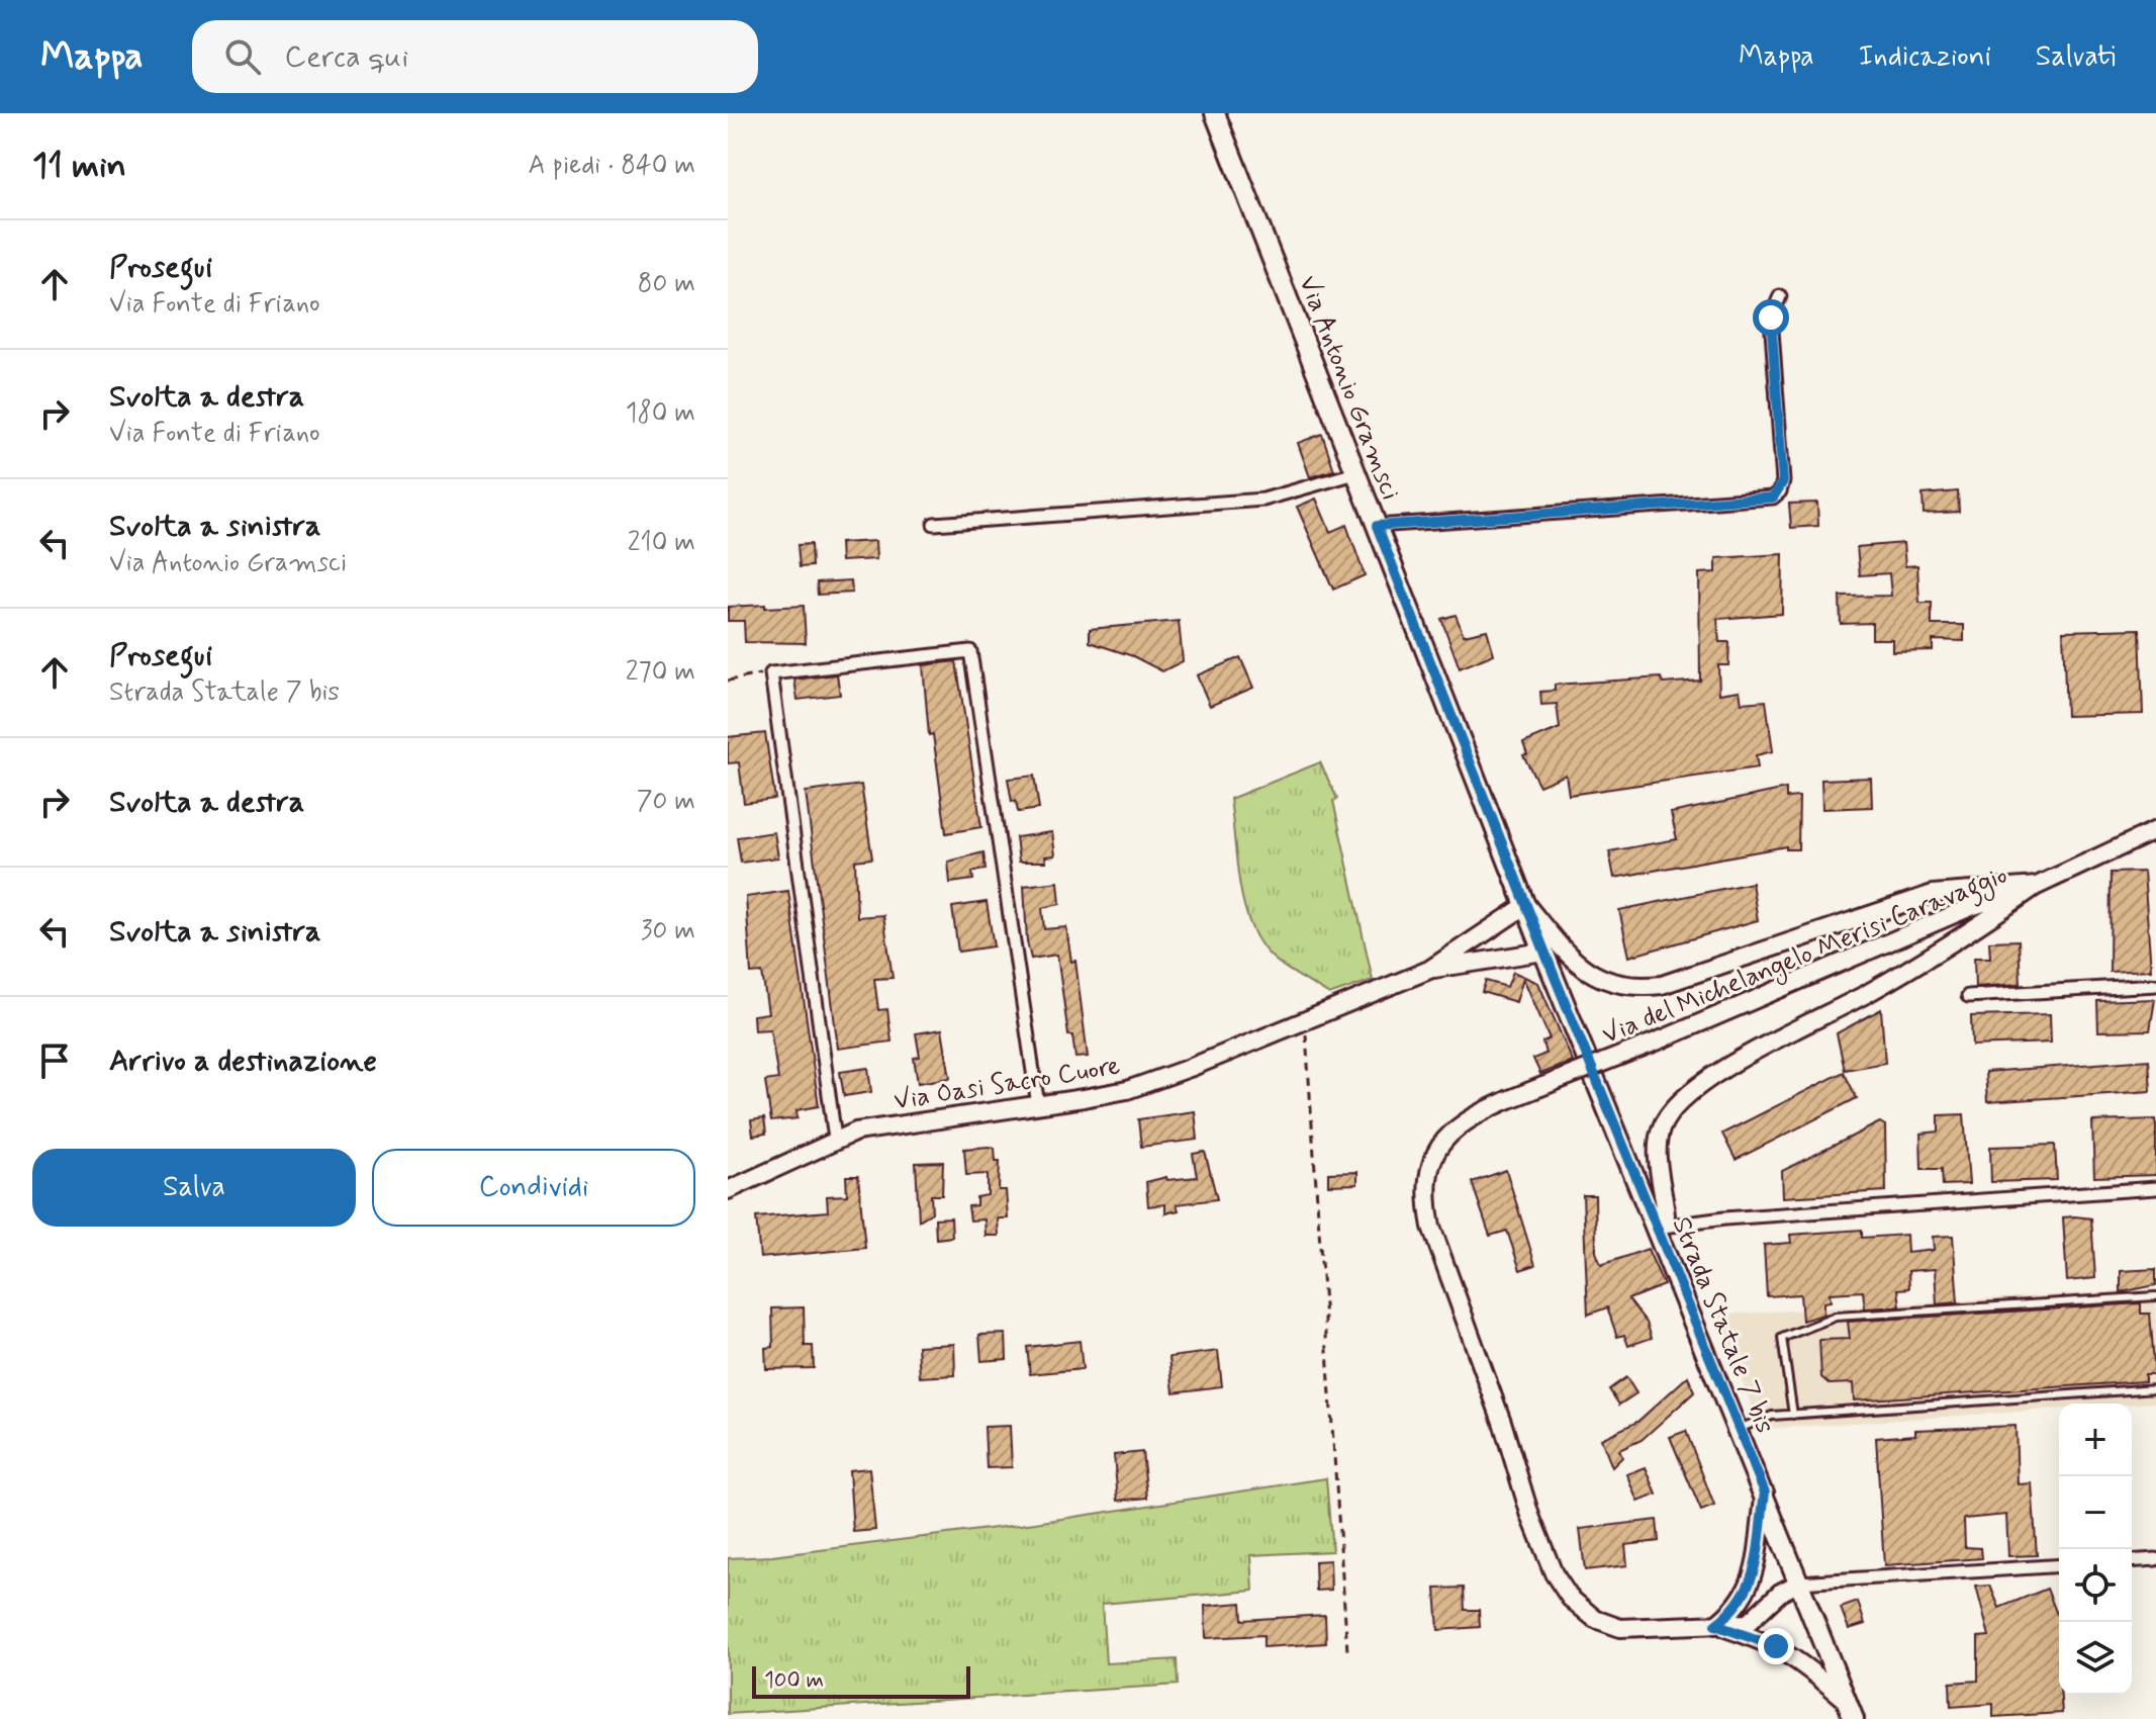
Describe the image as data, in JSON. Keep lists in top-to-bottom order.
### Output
{
  "streets": {
    "main road": ["Via Antonio Gramsci", "Strada Statale 7 bis"],
    "street": ["Via del Michelangelo Merisi Caravaggio", "Via Oasi Sacro Cuore"]
  },
  "crossings": [
    ["Via Antonio Gramsci", "Via Oasi Sacro Cuore"],
    ["Via Antonio Gramsci", "Strada Statale 7 bis"],
    ["Via del Michelangelo Merisi Caravaggio", "Strada Statale 7 bis"],
    ["Via Oasi Sacro Cuore", "Strada Statale 7 bis"]
  ],
  "scale_bar": "100 m",
  "page": {
    "header": "Mappa",
    "search": "Cerca qui",
    "nav": ["Mappa", "Indicazioni", "Salvati"],
    "heading": ["11 min", "A piedi · 840 m"],
    "list": [
      ["Prosegui", "Via Fonte di Friano", "80 m"],
      ["Svolta a destra", "Via Fonte di Friano", "180 m"],
      ["Svolta a sinistra", "Via Antonio Gramsci", "210 m"],
      ["Prosegui", "Strada Statale 7 bis", "270 m"],
      ["Svolta a destra", "70 m"],
      ["Svolta a sinistra", "30 m"],
      "Arrivo a destinazione"
    ],
    "buttons": ["Salva", "Condividi"],
    "map_buttons": ["+", "−"],
    "scale": "100 m"
  }
}
